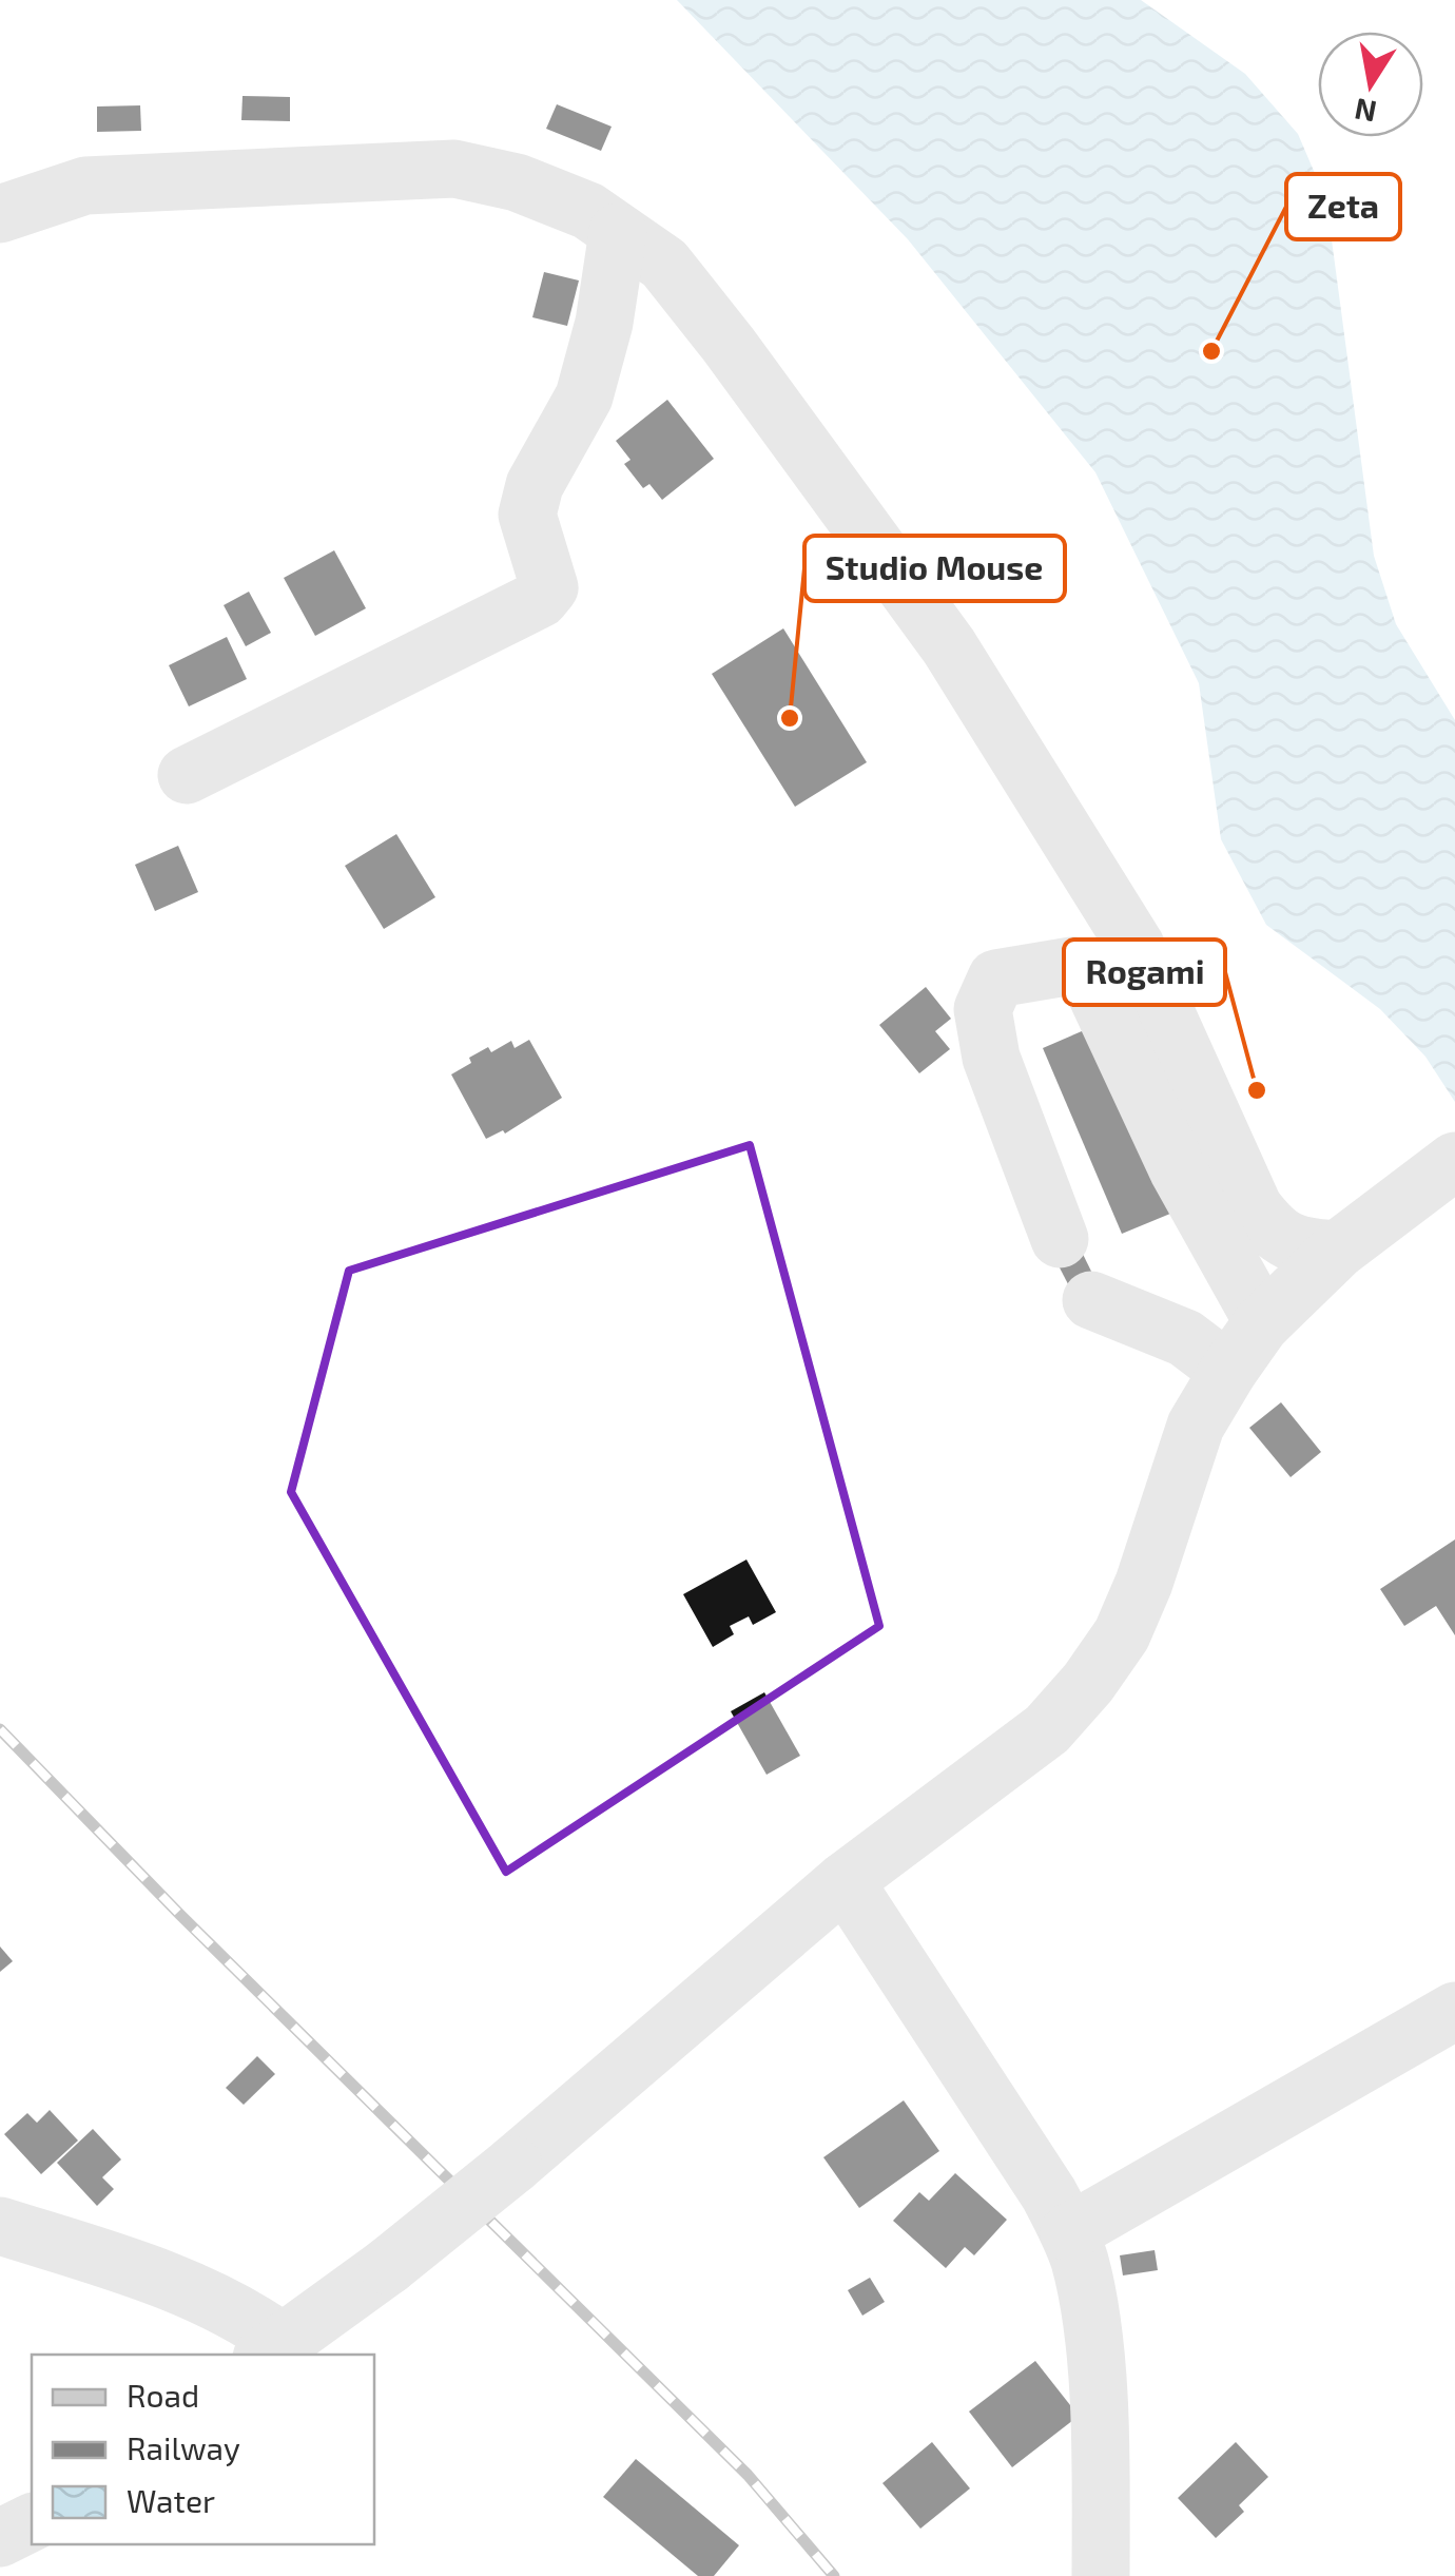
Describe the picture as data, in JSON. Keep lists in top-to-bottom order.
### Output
{
  "places": ["Zeta", "Studio Mouse", "Rogami"],
  "legend": ["Road", "Railway", "Water"],
  "north": "bottom"
}
